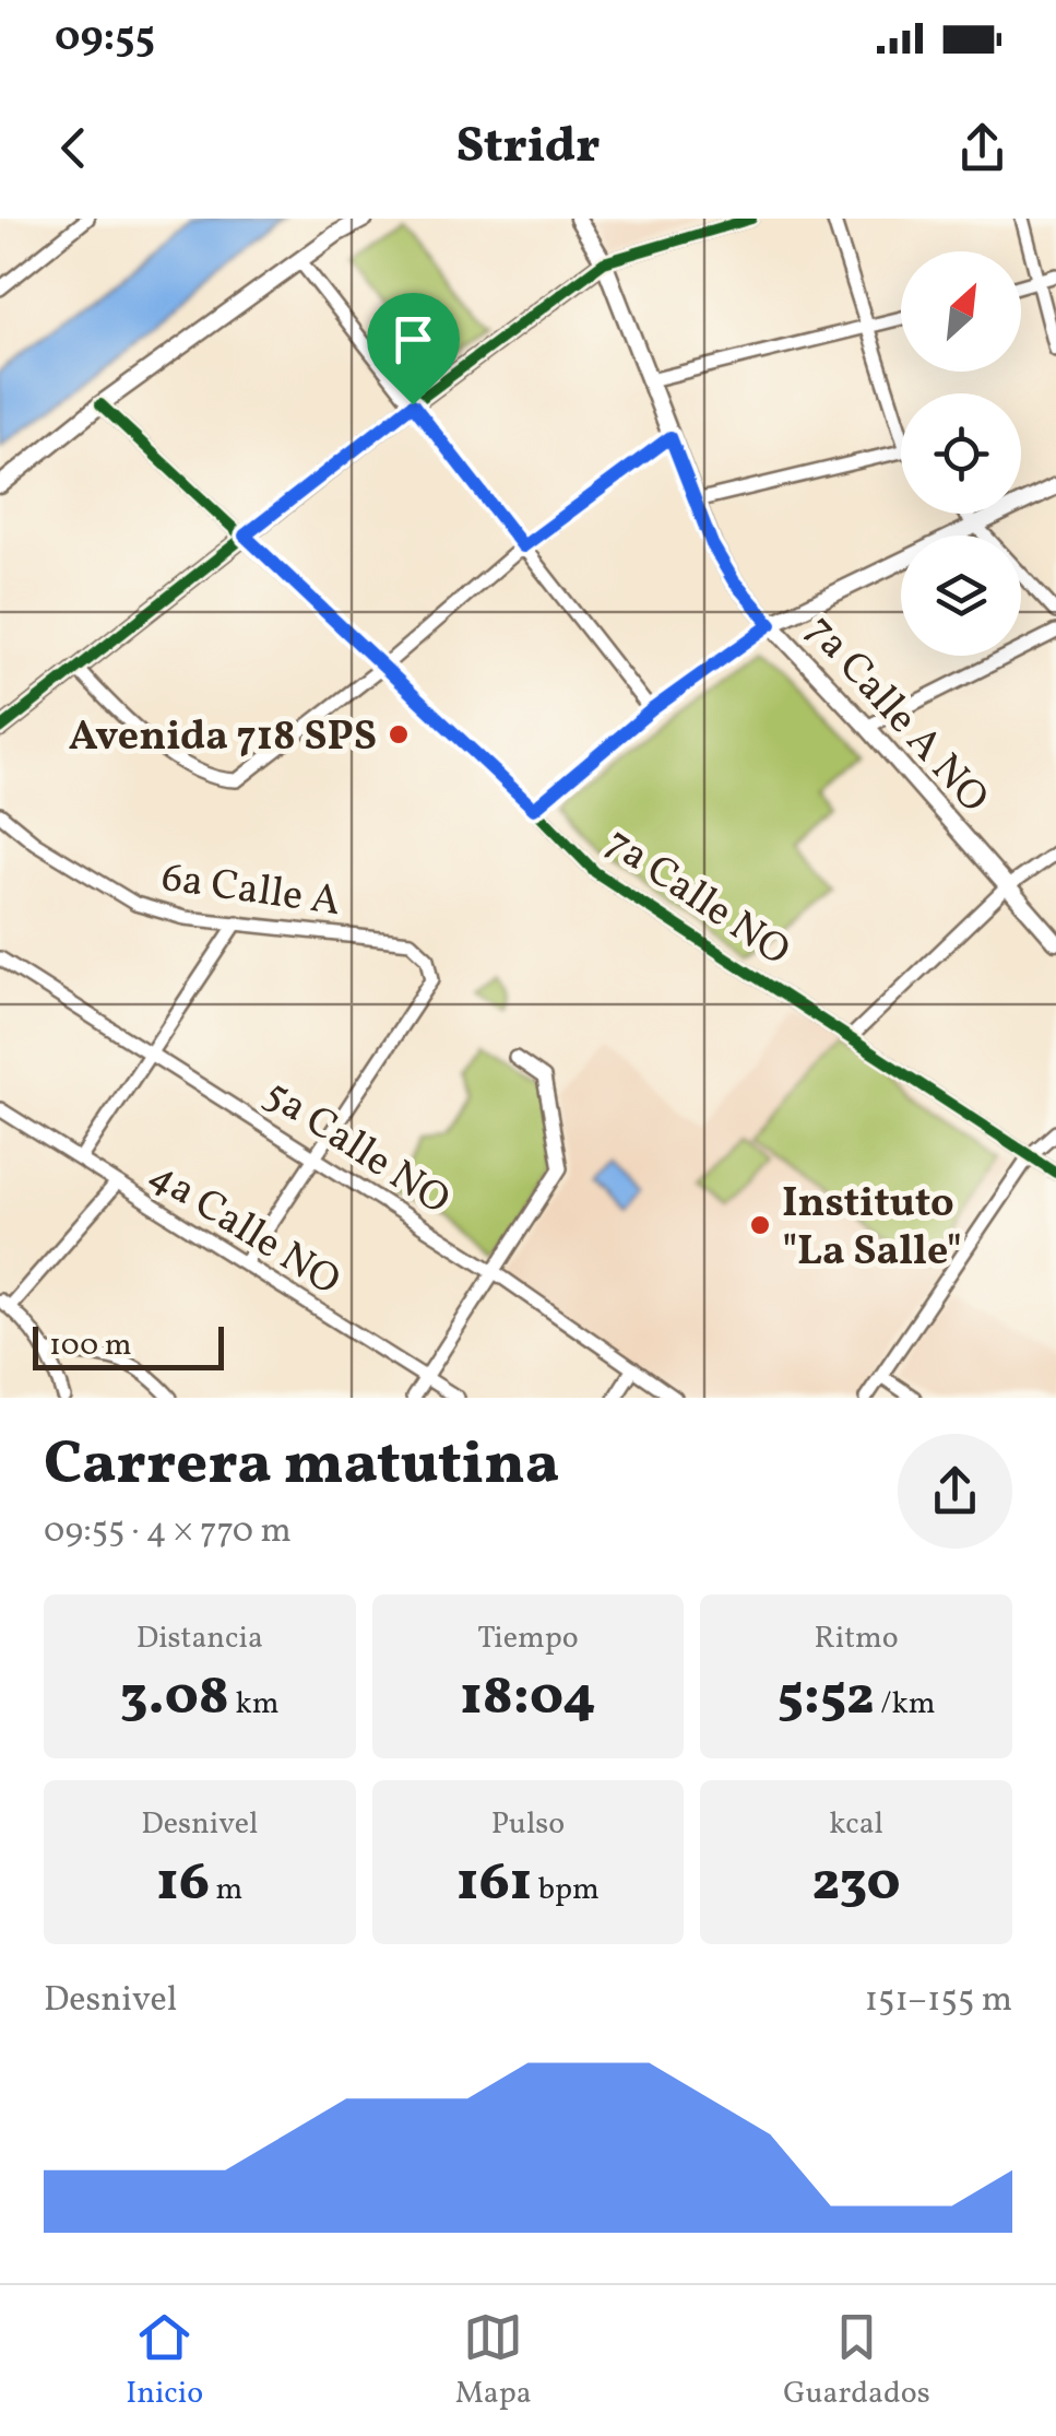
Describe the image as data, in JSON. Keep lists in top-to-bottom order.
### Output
{
  "streets": {
    "street": [
      "7a Calle A NO",
      "6a Calle A",
      "7a Calle NO",
      "5a Calle NO",
      "4a Calle NO"
    ]
  },
  "crossings": [
    ["6a Calle A", "5a Calle NO"]
  ],
  "places": ["Avenida 718 SPS", "Instituto \"La Salle\""],
  "scale_bar": "100 m",
  "north": "top right",
  "page": {
    "status": "09:55",
    "header": "Stridr",
    "scale": "100 m",
    "heading": ["Carrera matutina", "09:55 · 4 × 770 m"],
    "stats": [
      ["Distancia", "3.08 km"],
      ["Tiempo", "18:04"],
      ["Ritmo", "5:52 /km"],
      ["Desnivel", "16 m"],
      ["Pulso", "161 bpm"],
      ["kcal", "230"]
    ],
    "chart": ["Desnivel", "151–155 m"],
    "tabs": ["Inicio", "Mapa", "Guardados"]
  }
}
